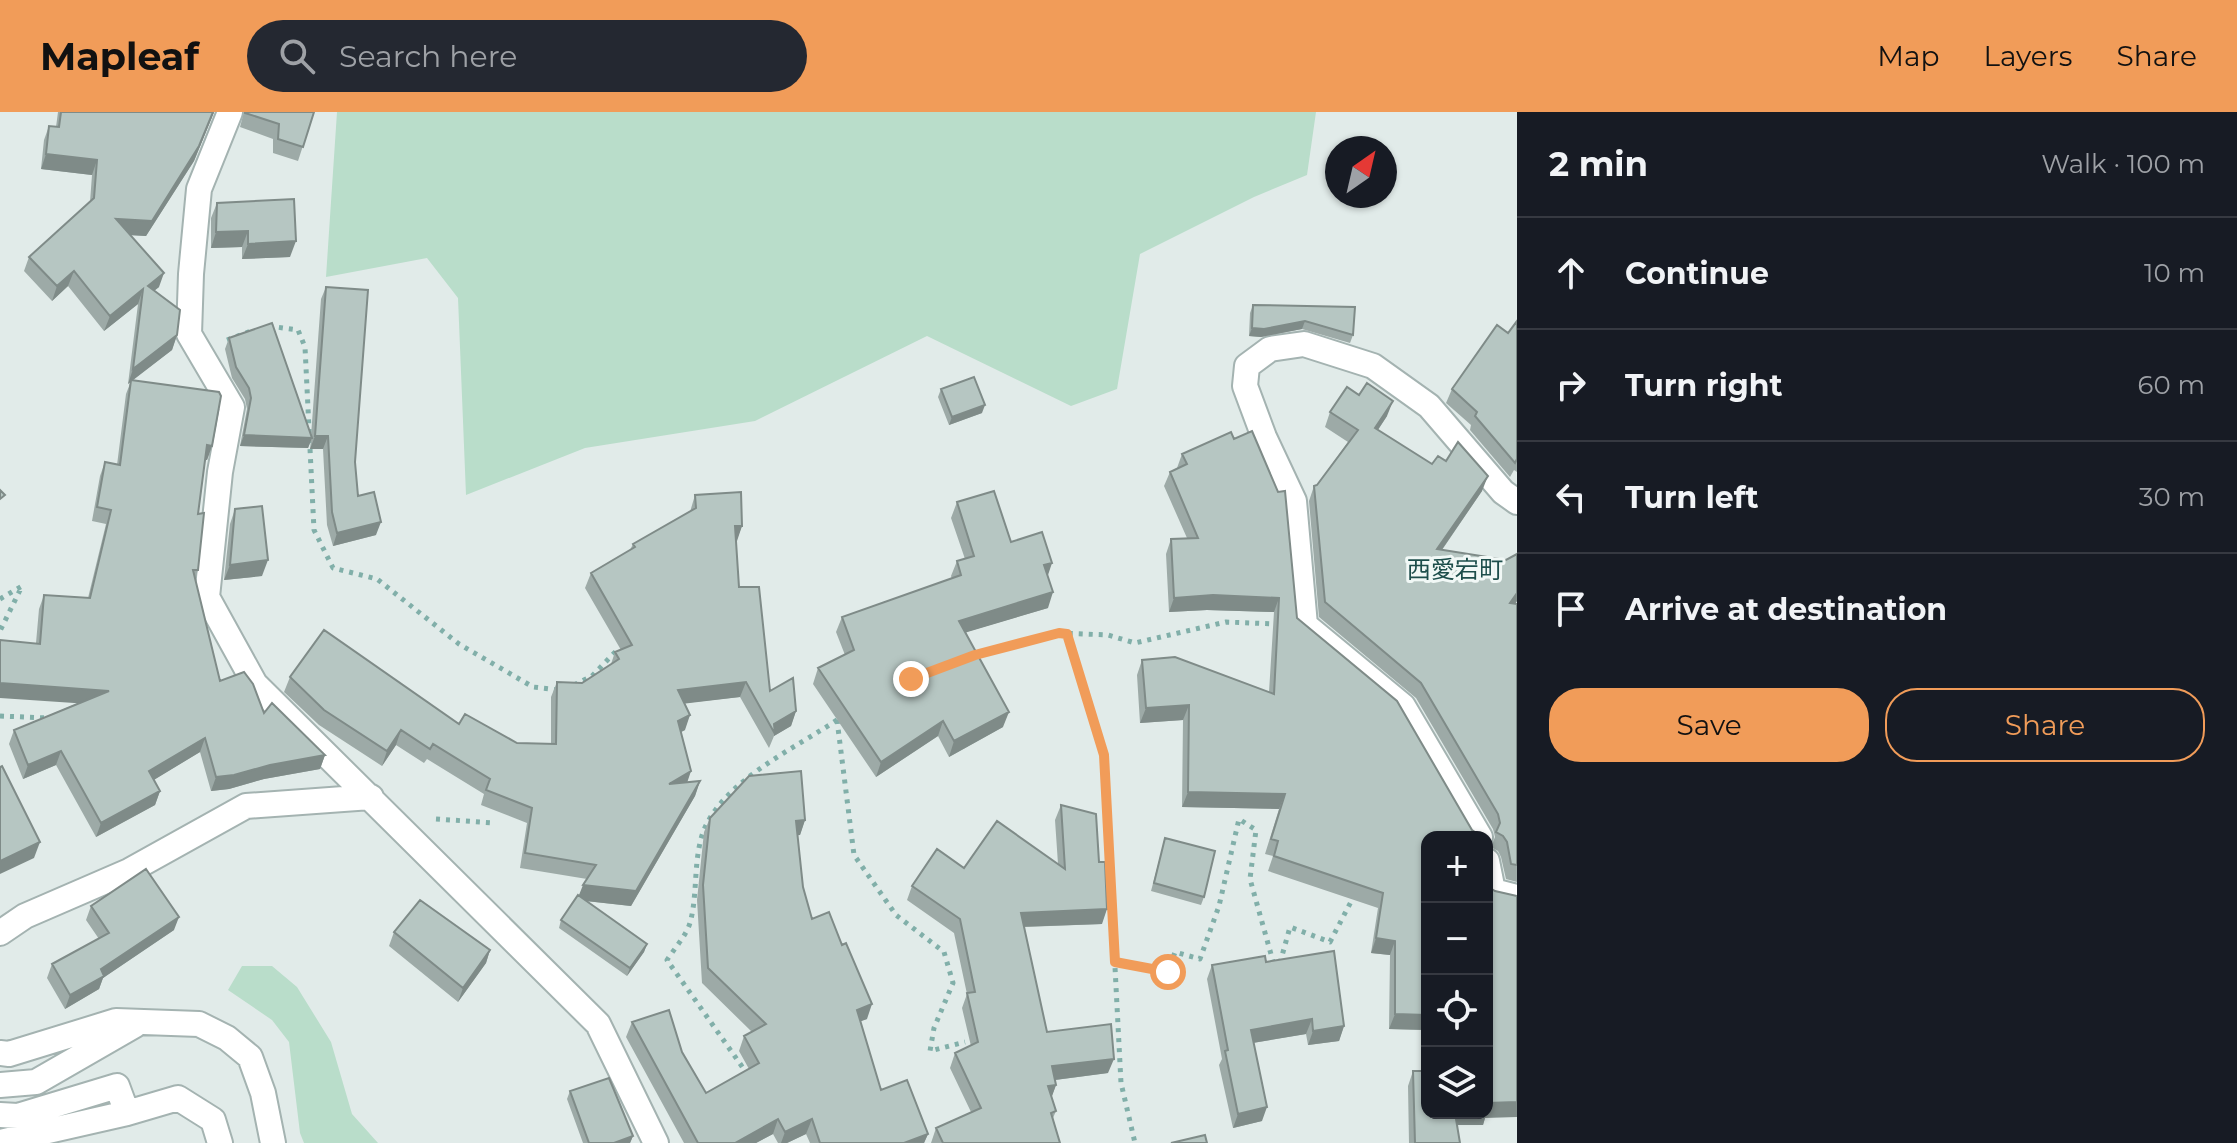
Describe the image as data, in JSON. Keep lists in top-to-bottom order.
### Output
{
  "districts": ["西愛宕町"],
  "north": "top right",
  "page": {
    "header": "Mapleaf",
    "search": "Search here",
    "nav": ["Map", "Layers", "Share"],
    "heading": ["2 min", "Walk · 100 m"],
    "list": [
      ["Continue", "10 m"],
      ["Turn right", "60 m"],
      ["Turn left", "30 m"],
      "Arrive at destination"
    ],
    "buttons": ["Save", "Share"],
    "map_buttons": ["+", "−"]
  }
}
